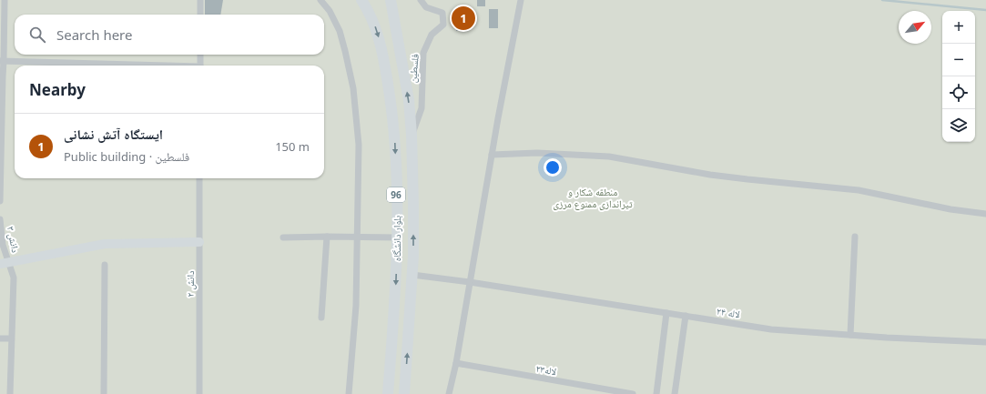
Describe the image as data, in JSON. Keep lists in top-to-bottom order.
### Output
{
  "streets": {
    "main road": ["96", "بلوار دانشگاه"],
    "street": [
      "فلسطین",
      "دانش ۳",
      "دانش ۲",
      "لاله ۲۴",
      "لاله۲۳"
    ]
  },
  "crossings": [
    ["فلسطین", "بلوار دانشگاه"],
    ["بلوار دانشگاه", "لاله ۲۴"]
  ],
  "parks": ["منطقه شکار و تیراندازی ممنوع مرزی"],
  "north": "top right",
  "page": {
    "pins": "1",
    "map_buttons": ["+", "−"],
    "search": "Search here",
    "heading": "Nearby",
    "list": [
      {
        "mark": "1",
        "name": "ایستگاه آتش نشانی",
        "note": "Public building · فلسطین",
        "value": "150 m"
      }
    ]
  }
}
